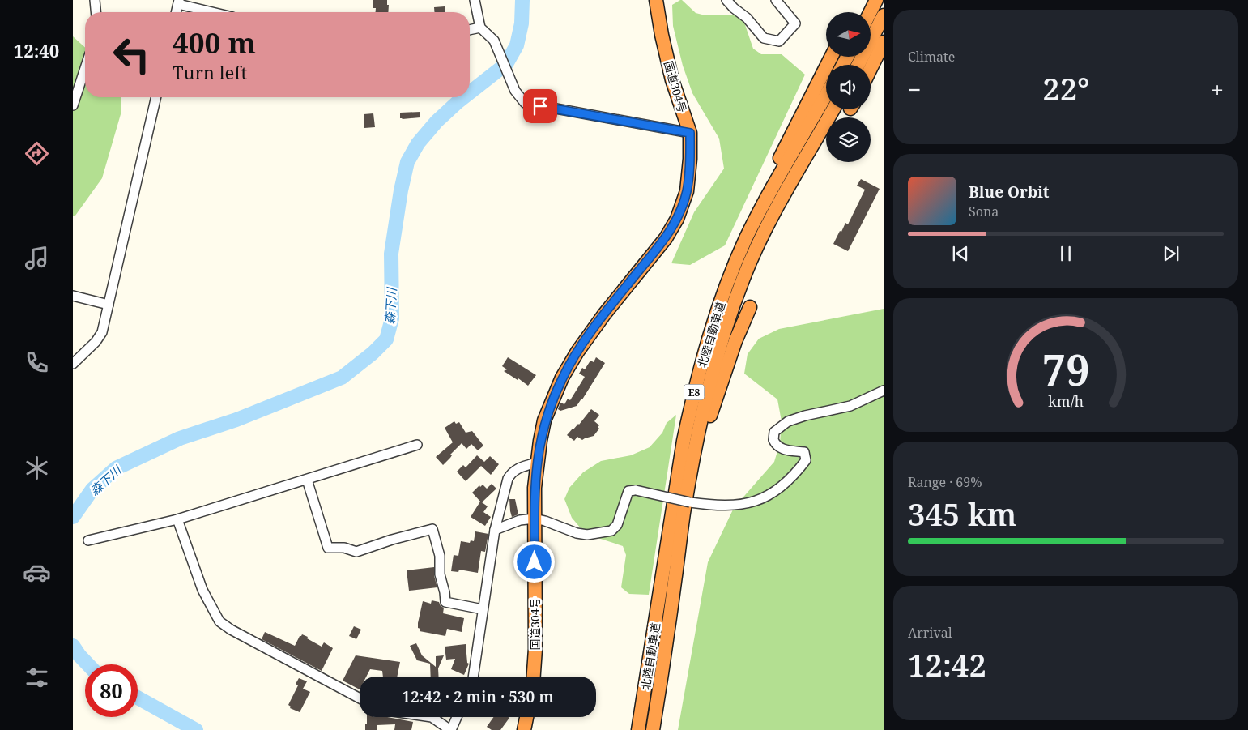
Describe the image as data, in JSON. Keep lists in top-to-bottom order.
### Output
{
  "streets": {
    "highway": ["国道304号", "北陸自動車道", "E8"]
  },
  "water": ["森下川"],
  "north": "right",
  "page": {
    "tabs": "12:40",
    "tile": [
      "Climate",
      ["Range · 69%", "345 km"],
      ["Arrival", "12:42"]
    ],
    "turn": ["400 m", "Turn left"],
    "heat": ["−", "22°", "+"],
    "song": ["Blue Orbit", "Sona"],
    "limit": "80",
    "trip": "12:42 · 2 min · 530 m",
    "gauge": ["79", "km/h"]
  }
}
